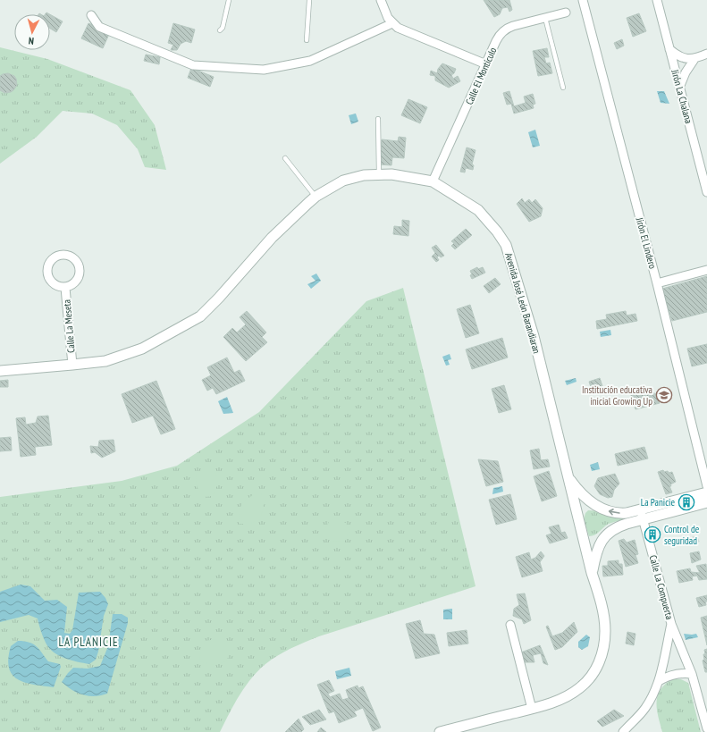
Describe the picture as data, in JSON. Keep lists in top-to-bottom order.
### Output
{
  "streets": {
    "street": [
      "Calle El Montículo",
      "Jirón La Chalana",
      "Jirón El Lindero",
      "Avenida José León Barandiaran",
      "Calle La Meseta",
      "Calle La Compuerta"
    ]
  },
  "crossings": [
    ["Calle El Montículo", "Avenida José León Barandiaran"],
    ["Avenida José León Barandiaran", "Calle La Meseta"]
  ],
  "districts": ["LA PLANICIE"],
  "places": {
    "school or university": ["Institución educativa inicial Growing Up"],
    "building": ["La Panicie", "Control de seguridad"]
  },
  "north": "bottom"
}
